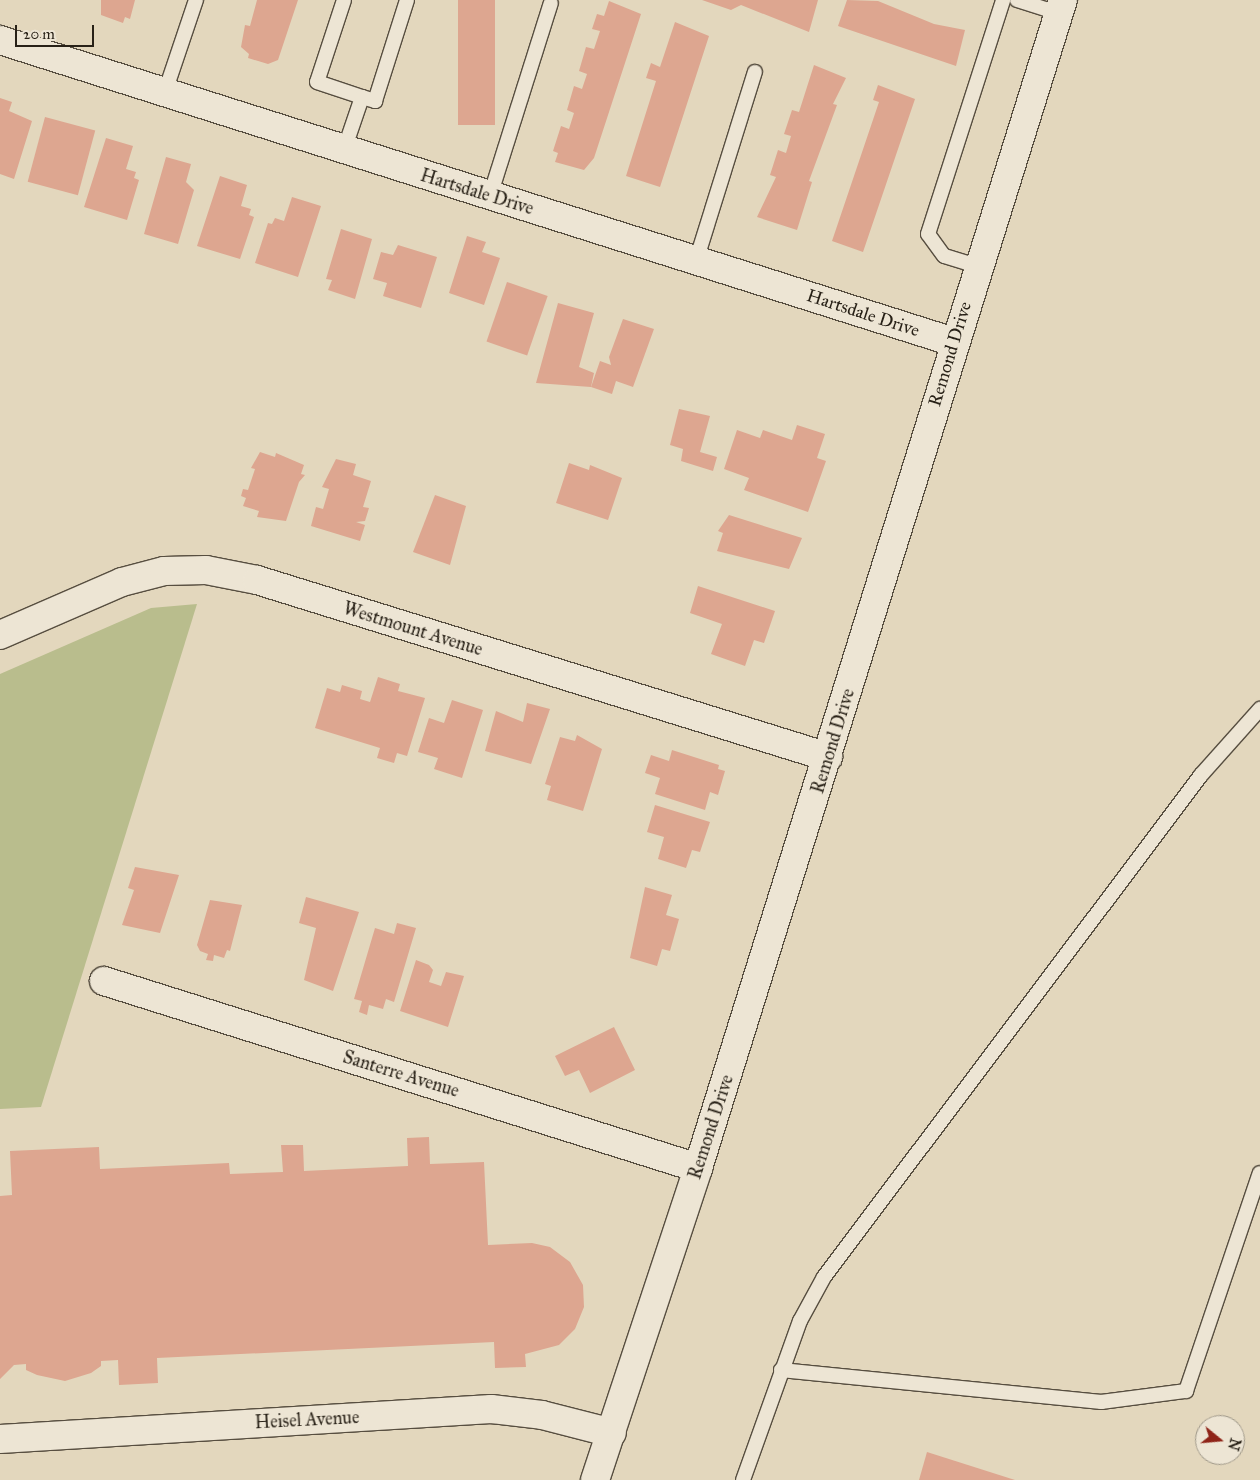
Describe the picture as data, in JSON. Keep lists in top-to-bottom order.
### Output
{
  "streets": {
    "street": [
      "Hartsdale Drive",
      "Remond Drive",
      "Westmount Avenue",
      "Santerre Avenue",
      "Heisel Avenue"
    ]
  },
  "crossings": [
    ["Hartsdale Drive", "Remond Drive"],
    ["Remond Drive", "Westmount Avenue"],
    ["Remond Drive", "Santerre Avenue"],
    ["Remond Drive", "Heisel Avenue"]
  ],
  "scale_bar": "20 m",
  "north": "right"
}
